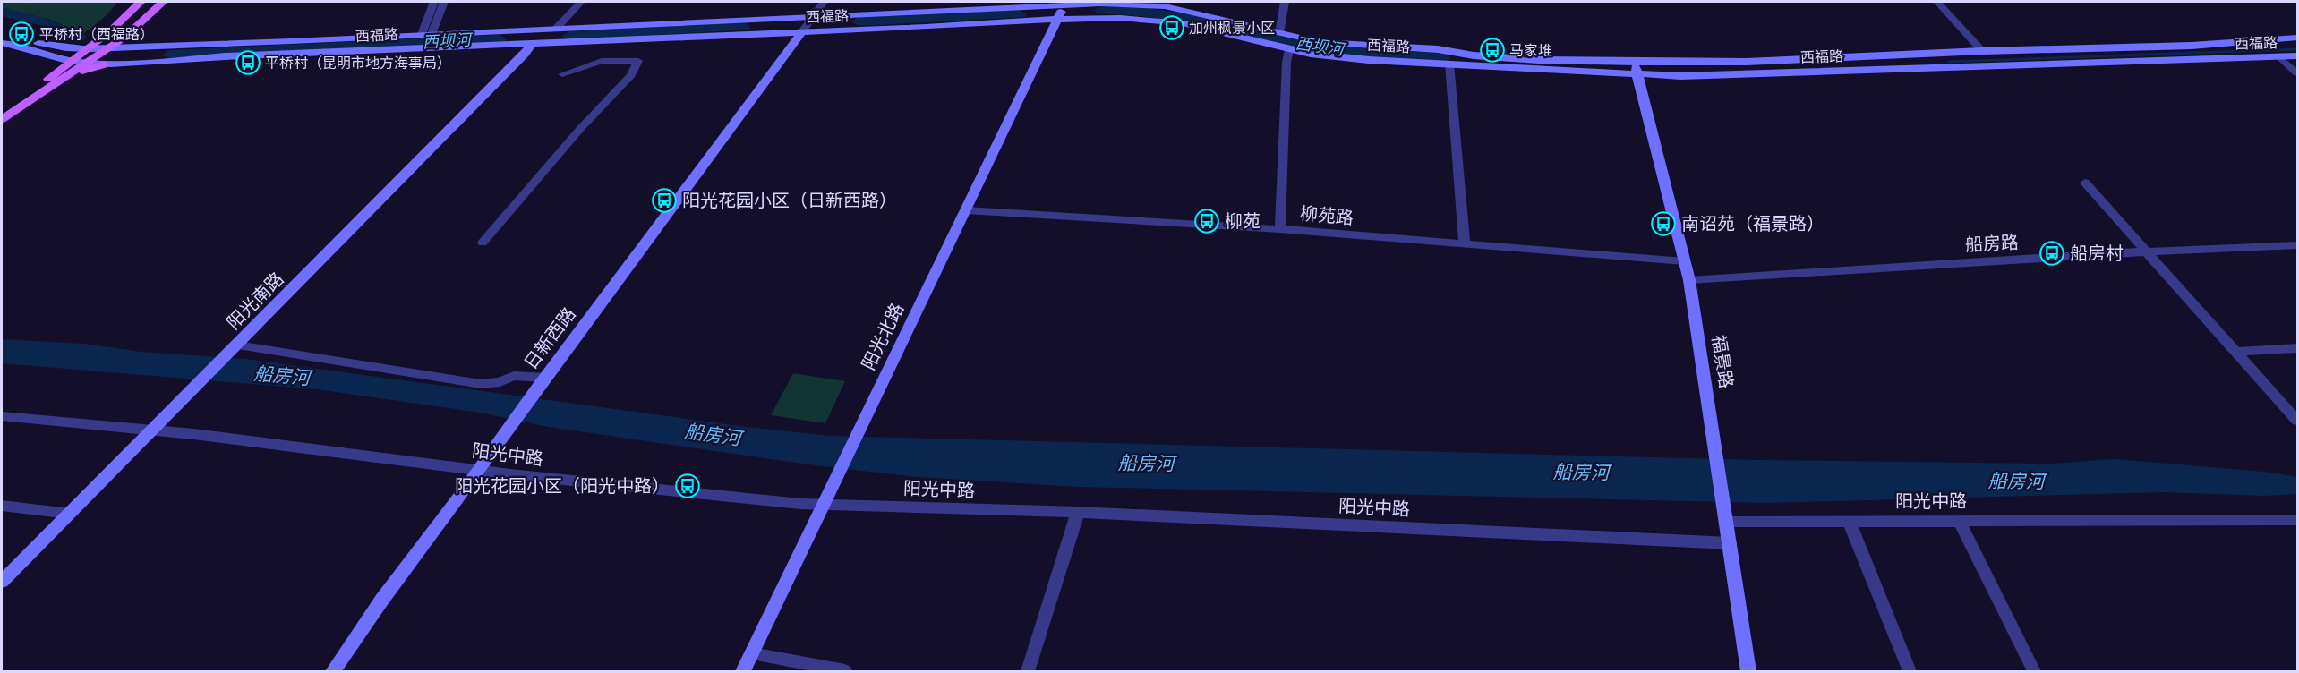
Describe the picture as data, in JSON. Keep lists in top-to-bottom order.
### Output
{
  "streets": {
    "main road": [
      "西福路",
      "阳光南路",
      "阳光北路",
      "日新西路",
      "福景路"
    ],
    "street": ["柳苑路", "船房路", "阳光中路"]
  },
  "crossings": [
    ["西福路", "阳光南路"],
    ["西福路", "阳光北路"],
    ["西福路", "日新西路"],
    ["西福路", "福景路"],
    ["柳苑路", "阳光北路"],
    ["柳苑路", "福景路"],
    ["船房路", "福景路"],
    ["阳光南路", "阳光中路"],
    ["阳光北路", "阳光中路"],
    ["日新西路", "阳光中路"],
    ["福景路", "阳光中路"]
  ],
  "water": ["西坝河", "船房河"],
  "places": {
    "bus stop": [
      "加州枫景小区",
      "平桥村（西福路）",
      "马家堆",
      "平桥村（昆明市地方海事局）",
      "阳光花园小区（日新西路）",
      "柳苑",
      "南诏苑（福景路）",
      "船房村",
      "阳光花园小区（阳光中路）"
    ]
  }
}
